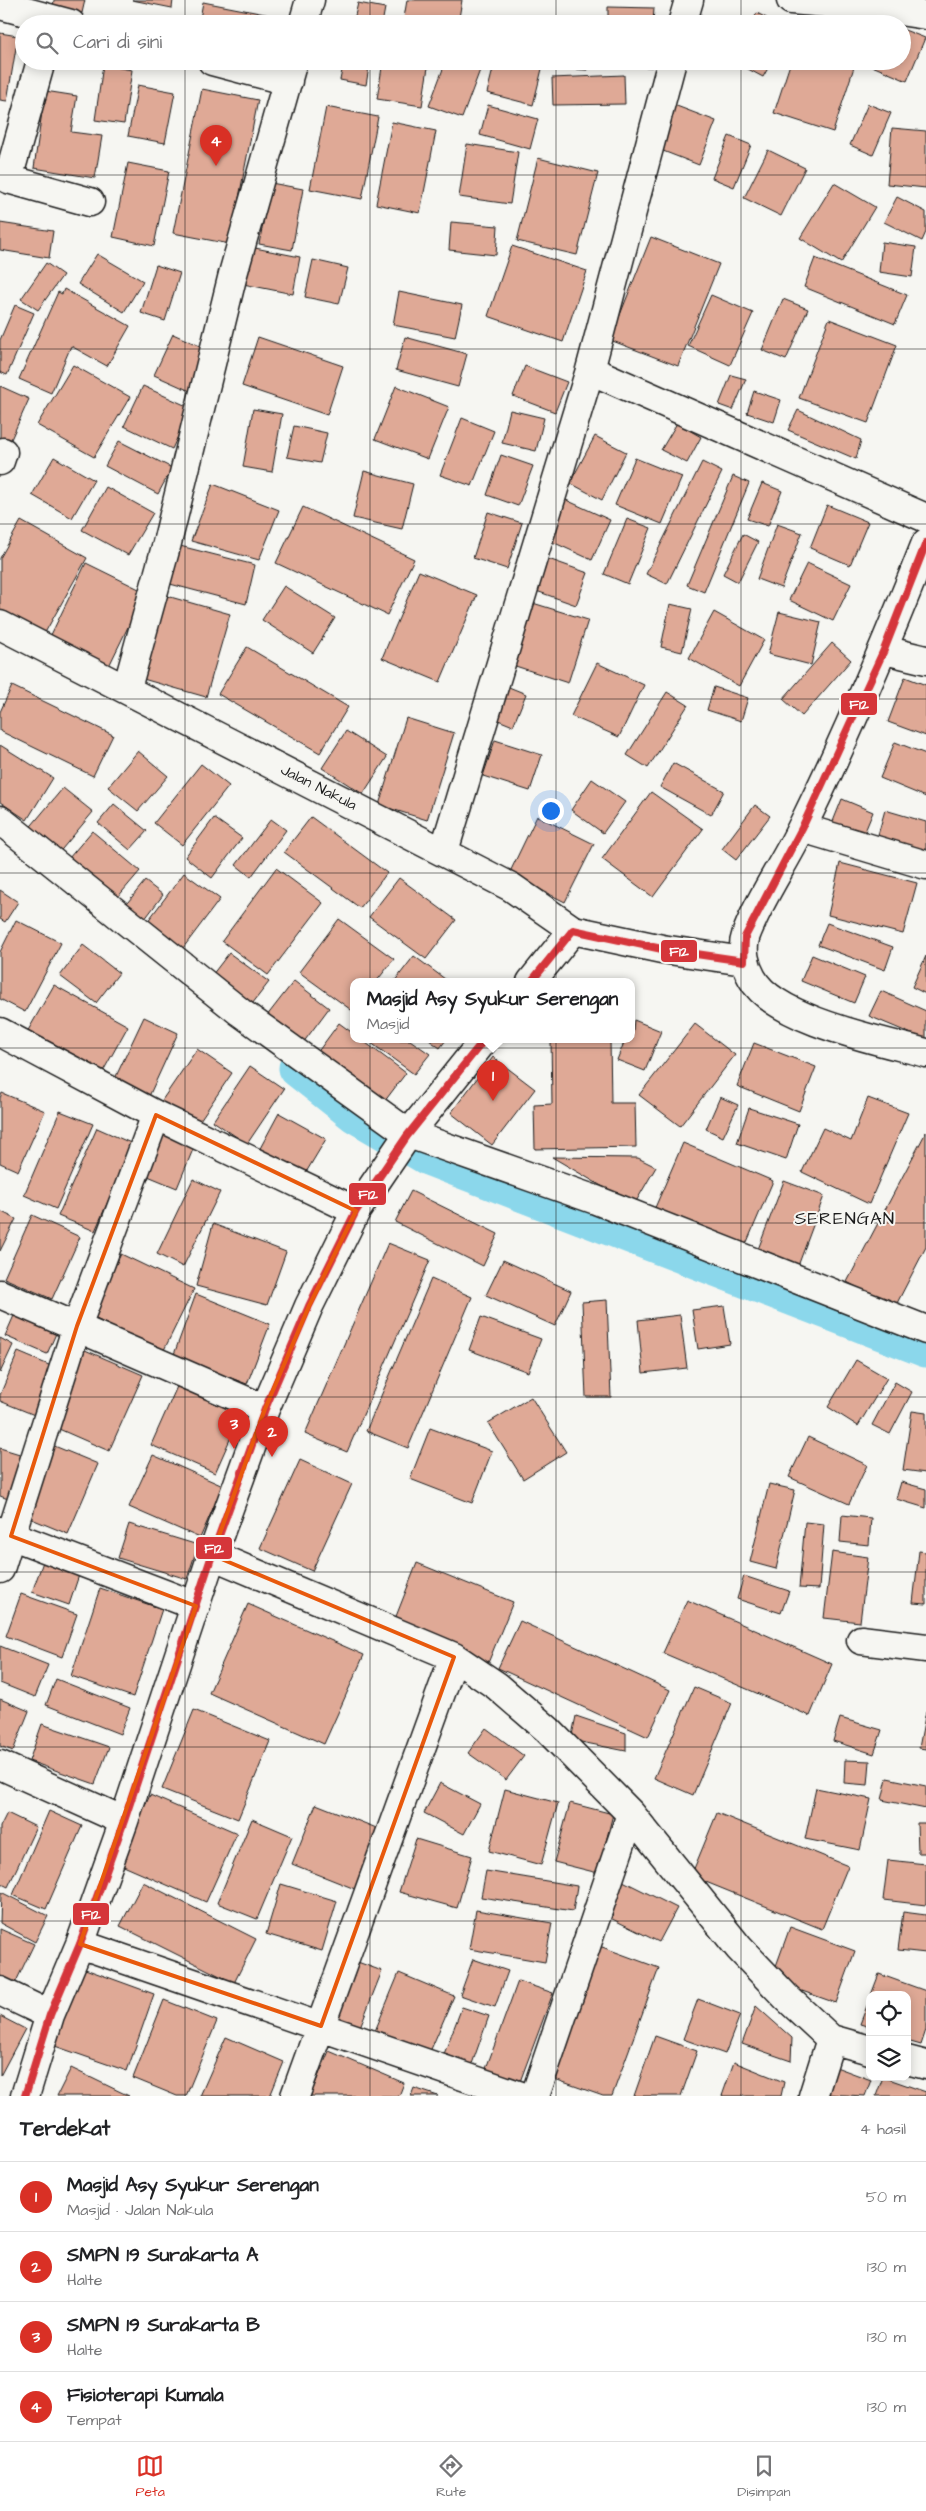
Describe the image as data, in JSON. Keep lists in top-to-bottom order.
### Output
{
  "streets": {
    "street": ["Jalan Nakula"]
  },
  "districts": ["SERENGAN"],
  "lines": ["transit line F12"],
  "page": {
    "search": "Cari di sini",
    "pins": [
      "4",
      "1",
      "3",
      "2"
    ],
    "popup": ["Masjid Asy Syukur Serengan", "Masjid"],
    "heading": ["Terdekat", "4 hasil"],
    "list": [
      {
        "mark": "1",
        "name": "Masjid Asy Syukur Serengan",
        "note": "Masjid · Jalan Nakula",
        "value": "50 m"
      },
      {
        "mark": "2",
        "name": "SMPN 19 Surakarta A",
        "note": "Halte",
        "value": "130 m"
      },
      {
        "mark": "3",
        "name": "SMPN 19 Surakarta B",
        "note": "Halte",
        "value": "130 m"
      },
      {
        "mark": "4",
        "name": "Fisioterapi Kumala",
        "note": "Tempat",
        "value": "130 m"
      }
    ],
    "nav": ["Peta", "Rute", "Disimpan"]
  }
}
